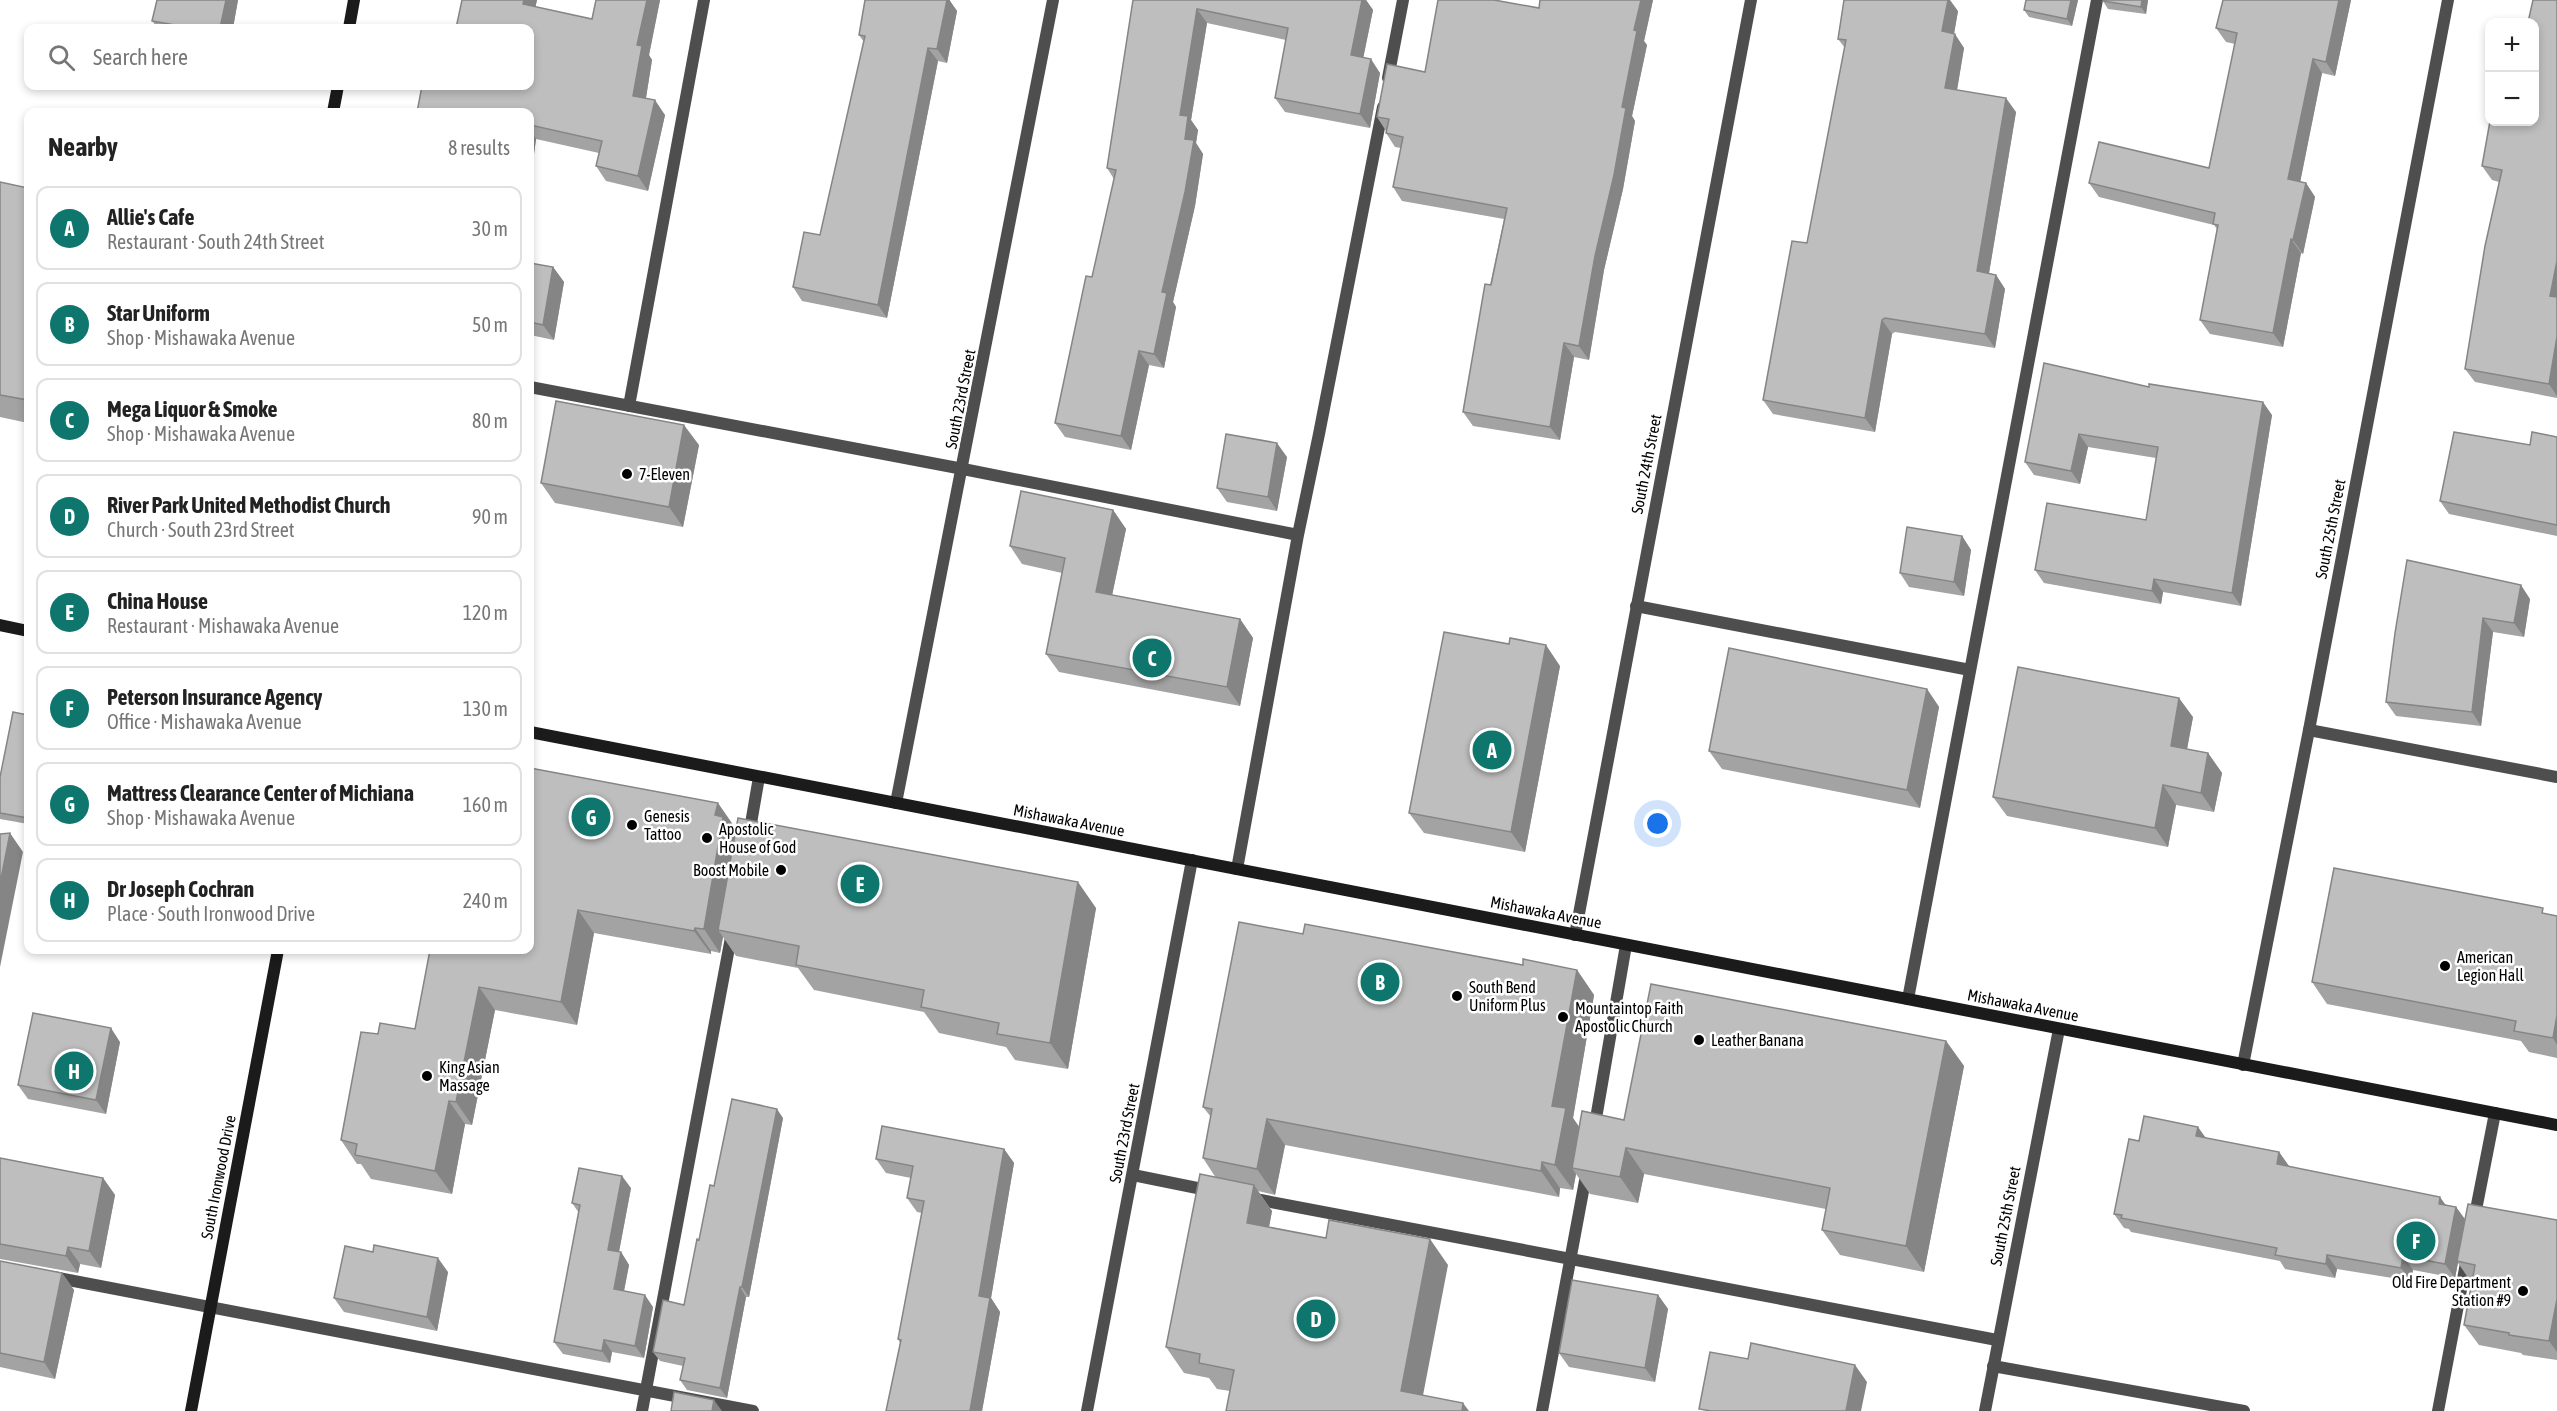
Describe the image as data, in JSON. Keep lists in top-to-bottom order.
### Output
{
  "streets": {
    "main road": ["Mishawaka Avenue", "South Ironwood Drive"],
    "street": ["South 23rd Street", "South 24th Street", "South 25th Street"]
  },
  "crossings": [
    ["South 23rd Street", "Mishawaka Avenue"],
    ["South 24th Street", "Mishawaka Avenue"],
    ["South 25th Street", "Mishawaka Avenue"]
  ],
  "places": [
    "7-Eleven",
    "Genesis Tattoo",
    "Apostolic House of God",
    "Boost Mobile",
    "American Legion Hall",
    "South Bend Uniform Plus",
    "Mountaintop Faith Apostolic Church",
    "Leather Banana",
    "King Asian Massage",
    "Old Fire Department Station #9"
  ],
  "page": {
    "map_buttons": ["+", "−"],
    "search": "Search here",
    "heading": ["Nearby", "8 results"],
    "list": [
      {
        "mark": "A",
        "name": "Allie's Cafe",
        "note": "Restaurant · South 24th Street",
        "value": "30 m"
      },
      {
        "mark": "B",
        "name": "Star Uniform",
        "note": "Shop · Mishawaka Avenue",
        "value": "50 m"
      },
      {
        "mark": "C",
        "name": "Mega Liquor & Smoke",
        "note": "Shop · Mishawaka Avenue",
        "value": "80 m"
      },
      {
        "mark": "D",
        "name": "River Park United Methodist Church",
        "note": "Church · South 23rd Street",
        "value": "90 m"
      },
      {
        "mark": "E",
        "name": "China House",
        "note": "Restaurant · Mishawaka Avenue",
        "value": "120 m"
      },
      {
        "mark": "F",
        "name": "Peterson Insurance Agency",
        "note": "Office · Mishawaka Avenue",
        "value": "130 m"
      },
      {
        "mark": "G",
        "name": "Mattress Clearance Center of Michiana",
        "note": "Shop · Mishawaka Avenue",
        "value": "160 m"
      },
      {
        "mark": "H",
        "name": "Dr Joseph Cochran",
        "note": "Place · South Ironwood Drive",
        "value": "240 m"
      }
    ],
    "pins": [
      "C",
      "A",
      "G",
      "E",
      "B",
      "H",
      "F",
      "D"
    ]
  }
}
